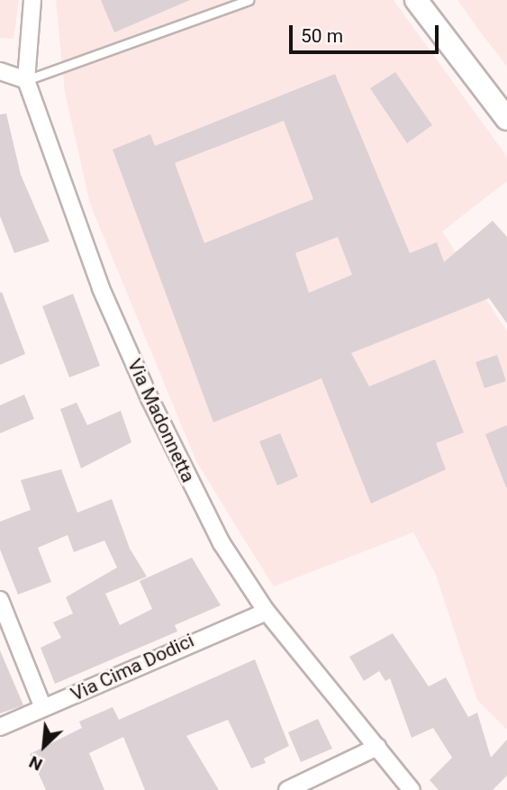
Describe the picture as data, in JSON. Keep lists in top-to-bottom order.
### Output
{
  "streets": {
    "street": ["Via Madonnetta", "Via Cima Dodici"]
  },
  "crossings": [
    ["Via Madonnetta", "Via Cima Dodici"]
  ],
  "scale_bar": "50 m",
  "north": "bottom left"
}
